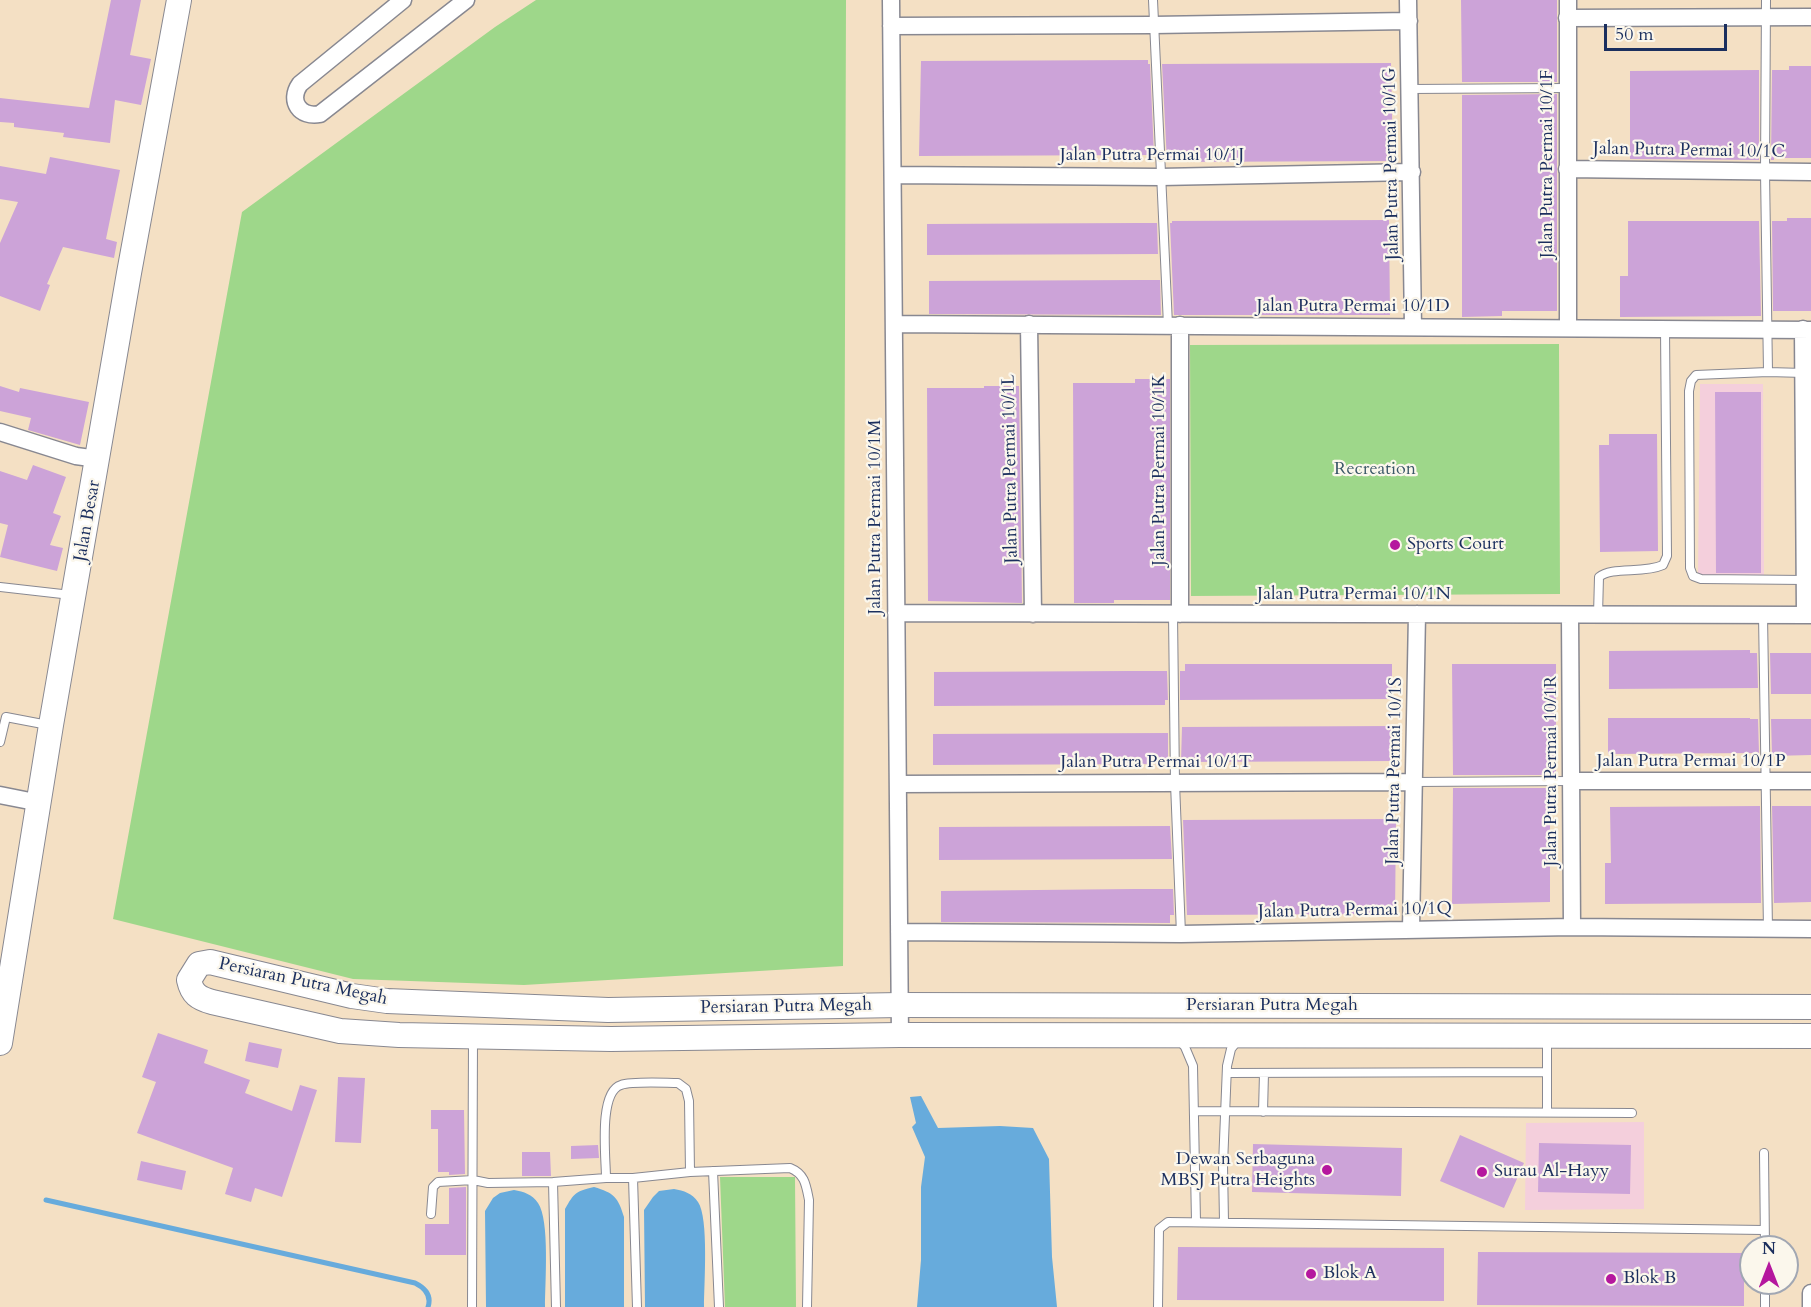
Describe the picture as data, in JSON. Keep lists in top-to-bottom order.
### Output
{
  "streets": {
    "street": [
      "Jalan Putra Permai 10/1C",
      "Jalan Putra Permai 10/1J",
      "Jalan Putra Permai 10/1G",
      "Jalan Putra Permai 10/1F",
      "Jalan Putra Permai 10/1D",
      "Jalan Putra Permai 10/1L",
      "Jalan Putra Permai 10/1K",
      "Jalan Putra Permai 10/1M",
      "Jalan Besar",
      "Jalan Putra Permai 10/1N",
      "Jalan Putra Permai 10/1P",
      "Jalan Putra Permai 10/1T",
      "Jalan Putra Permai 10/1S",
      "Jalan Putra Permai 10/1R",
      "Jalan Putra Permai 10/1Q",
      "Persiaran Putra Megah"
    ]
  },
  "crossings": [
    ["Jalan Putra Permai 10/1C", "Jalan Putra Permai 10/1F"],
    ["Jalan Putra Permai 10/1J", "Jalan Putra Permai 10/1G"],
    ["Jalan Putra Permai 10/1J", "Jalan Putra Permai 10/1M"],
    ["Jalan Putra Permai 10/1G", "Jalan Putra Permai 10/1D"],
    ["Jalan Putra Permai 10/1F", "Jalan Putra Permai 10/1D"],
    ["Jalan Putra Permai 10/1D", "Jalan Putra Permai 10/1L"],
    ["Jalan Putra Permai 10/1D", "Jalan Putra Permai 10/1K"],
    ["Jalan Putra Permai 10/1D", "Jalan Putra Permai 10/1M"],
    ["Jalan Putra Permai 10/1L", "Jalan Putra Permai 10/1N"],
    ["Jalan Putra Permai 10/1K", "Jalan Putra Permai 10/1N"],
    ["Jalan Putra Permai 10/1M", "Jalan Putra Permai 10/1N"],
    ["Jalan Putra Permai 10/1M", "Jalan Putra Permai 10/1T"],
    ["Jalan Putra Permai 10/1M", "Jalan Putra Permai 10/1Q"],
    ["Jalan Putra Permai 10/1M", "Persiaran Putra Megah"],
    ["Jalan Putra Permai 10/1N", "Jalan Putra Permai 10/1S"],
    ["Jalan Putra Permai 10/1N", "Jalan Putra Permai 10/1R"],
    ["Jalan Putra Permai 10/1P", "Jalan Putra Permai 10/1R"],
    ["Jalan Putra Permai 10/1T", "Jalan Putra Permai 10/1S"],
    ["Jalan Putra Permai 10/1S", "Jalan Putra Permai 10/1Q"],
    ["Jalan Putra Permai 10/1R", "Jalan Putra Permai 10/1Q"]
  ],
  "parks": ["Recreation"],
  "places": [
    "Sports Court",
    "Dewan Serbaguna MBSJ Putra Heights",
    "Surau Al-Hayy",
    "Blok A",
    "Blok B"
  ],
  "scale_bar": "50 m",
  "north": "top"
}
